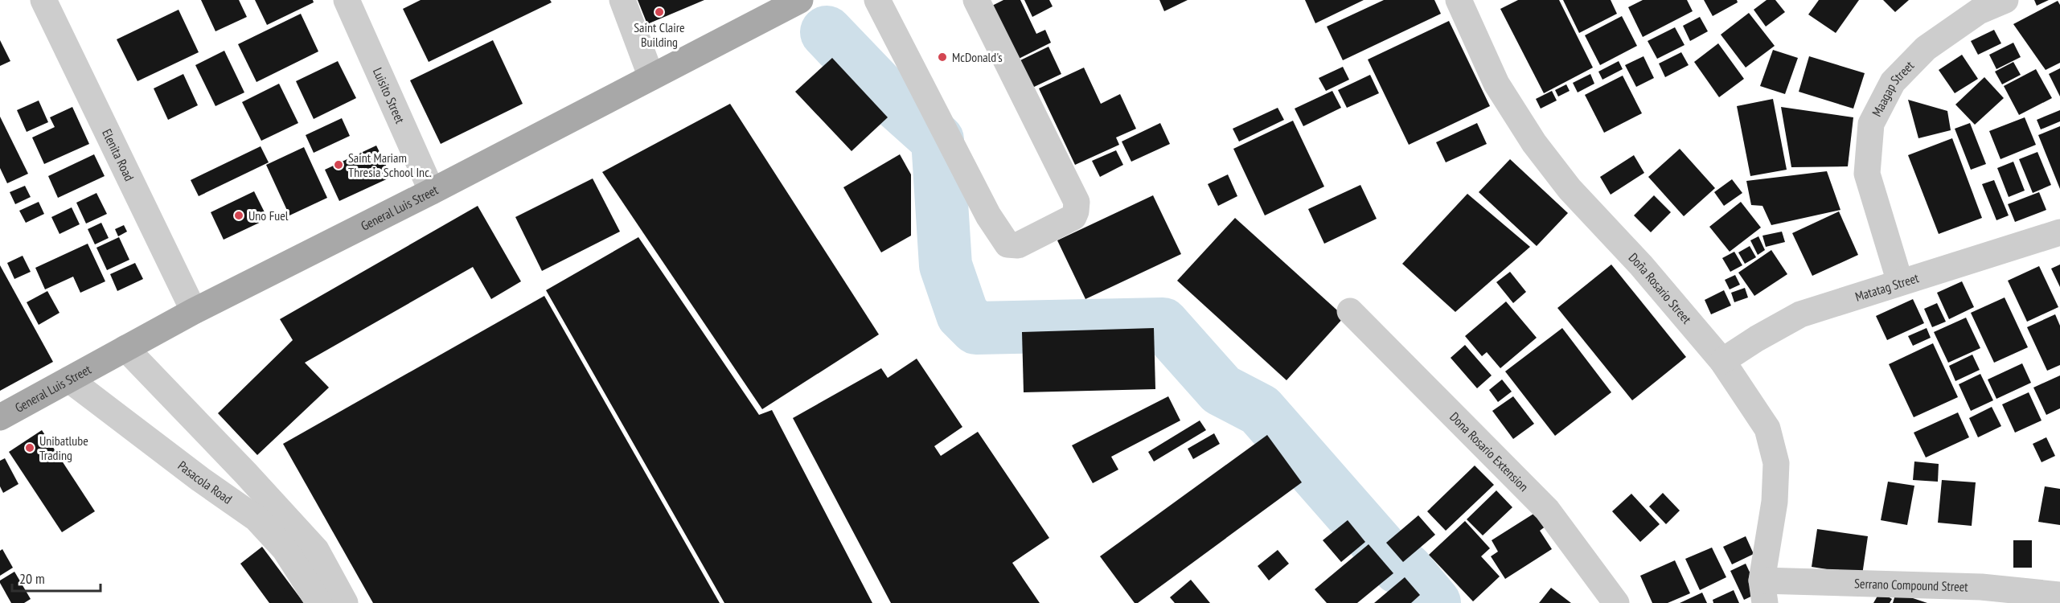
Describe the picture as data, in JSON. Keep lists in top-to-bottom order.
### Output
{
  "streets": {
    "main road": ["General Luis Street"],
    "street": [
      "Maagap Street",
      "Luisito Street",
      "Elenita Road",
      "Matatag Street",
      "Doña Rosario Street",
      "Dona Rosario Extension",
      "Pasacola Road",
      "Serrano Compound Street"
    ]
  },
  "crossings": [
    ["Maagap Street", "Matatag Street"],
    ["Luisito Street", "General Luis Street"],
    ["Elenita Road", "General Luis Street"],
    ["General Luis Street", "Pasacola Road"],
    ["Matatag Street", "Doña Rosario Street"],
    ["Doña Rosario Street", "Serrano Compound Street"]
  ],
  "places": [
    "Saint Claire Building",
    "McDonald's",
    "Saint Mariam Thresia School Inc.",
    "Uno Fuel",
    "Unibatlube Trading"
  ],
  "scale_bar": "20 m"
}
